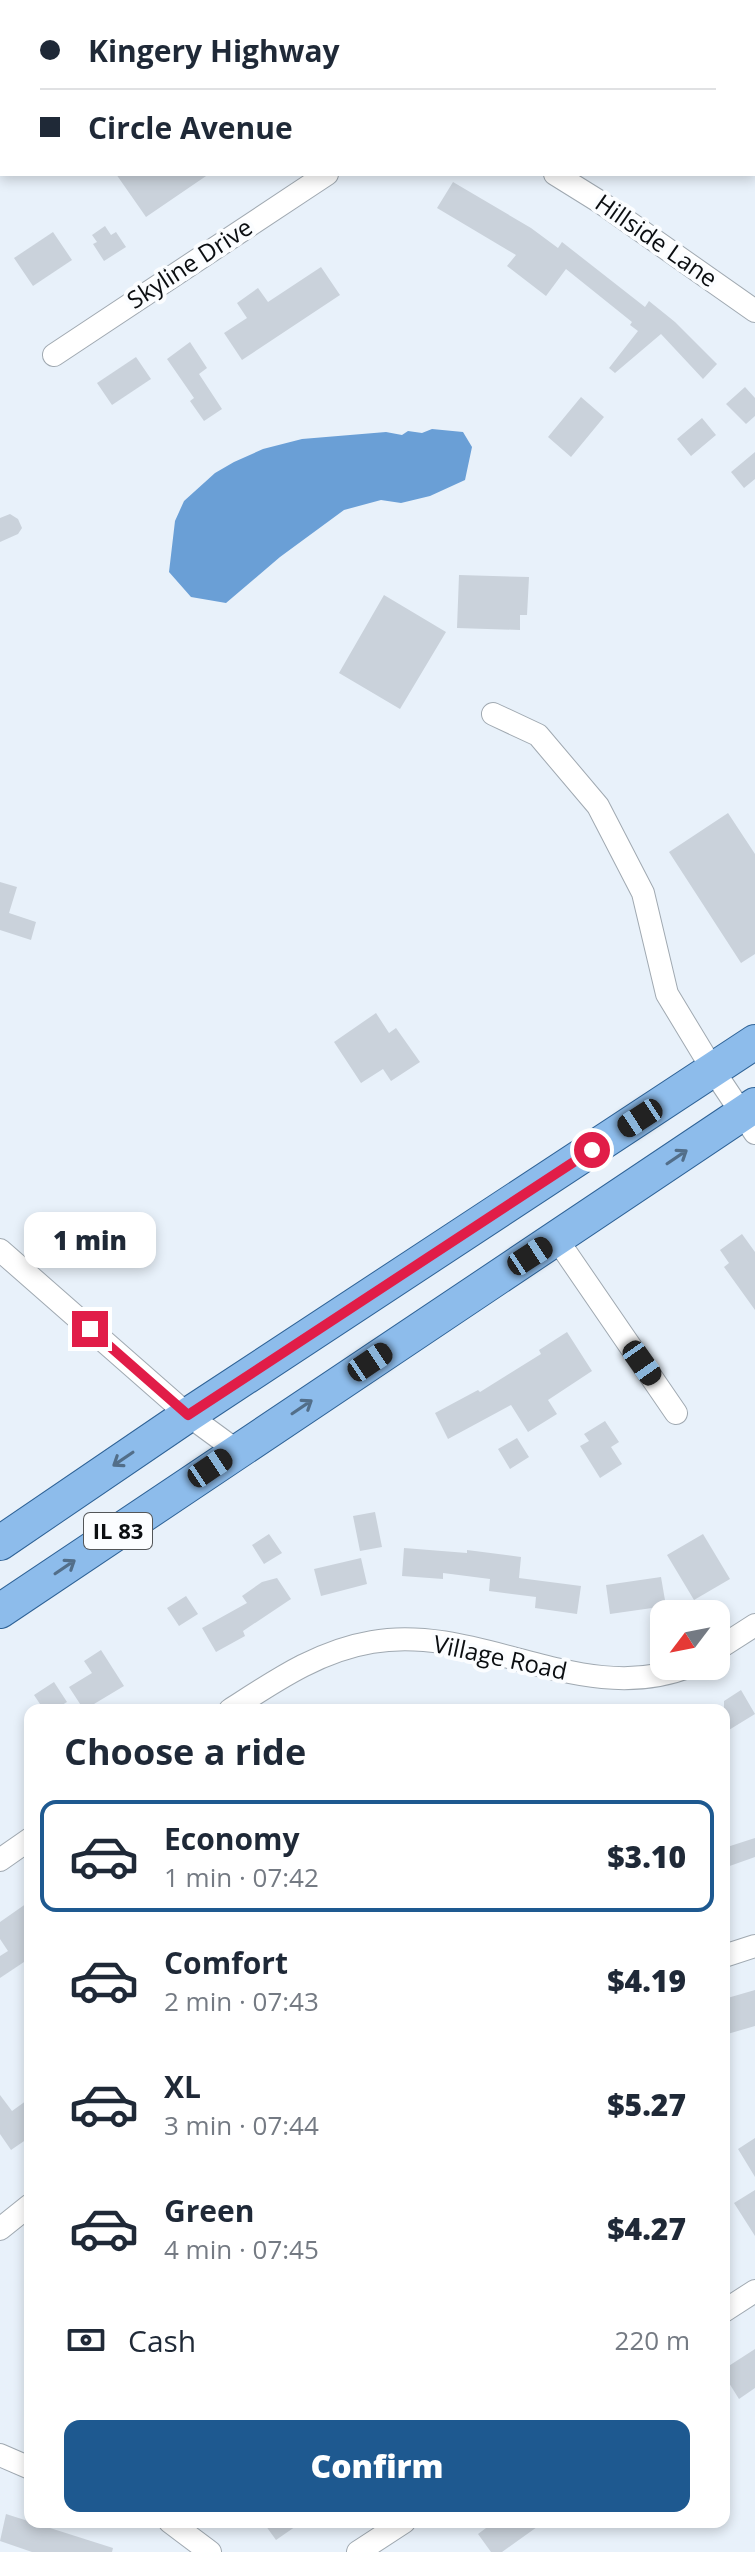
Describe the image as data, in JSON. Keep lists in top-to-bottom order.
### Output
{
  "streets": {
    "main road": ["IL 83"],
    "street": ["Hillside Lane", "Skyline Drive", "Village Road"]
  },
  "north": "bottom left",
  "page": {
    "banner": ["Kingery Highway", "Circle Avenue"],
    "bubble": "1 min",
    "heading": "Choose a ride",
    "list": [
      {
        "name": "Economy",
        "note": "1 min · 07:42",
        "value": "$3.10"
      },
      {
        "name": "Comfort",
        "note": "2 min · 07:43",
        "value": "$4.19"
      },
      {
        "name": "XL",
        "note": "3 min · 07:44",
        "value": "$5.27"
      },
      {
        "name": "Green",
        "note": "4 min · 07:45",
        "value": "$4.27"
      }
    ],
    "pay": ["Cash", "220 m"],
    "buttons": "Confirm"
  }
}
